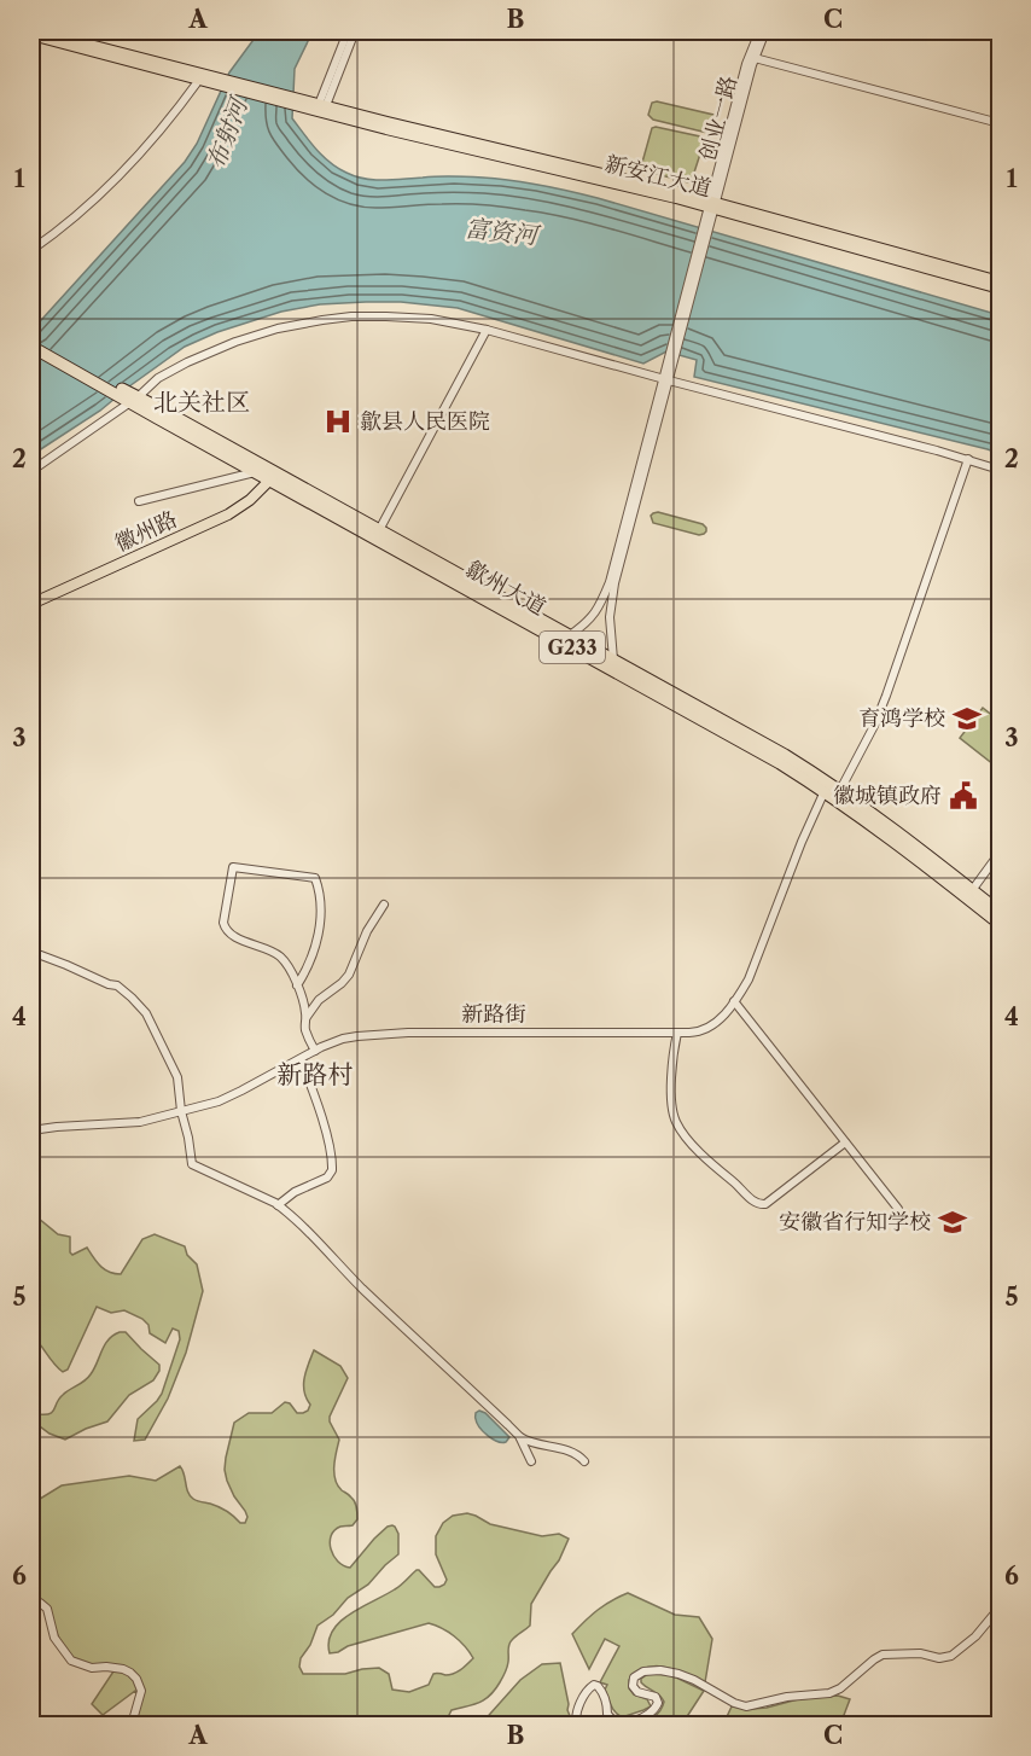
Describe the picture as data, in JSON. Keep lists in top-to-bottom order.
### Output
{
  "streets": {
    "highway": ["歙州大道", "G233"],
    "main road": ["新安江大道", "徽州路"],
    "street": ["创业一路", "新路街"]
  },
  "crossings": [
    ["创业一路", "新安江大道"],
    ["徽州路", "歙州大道"],
    ["歙州大道", "G233"],
    ["歙州大道", "新路街"]
  ],
  "districts": ["北关社区", "新路村"],
  "water": ["布射河", "富资河"],
  "places": {
    "hospital": ["歙县人民医院"],
    "school or university": ["育鸿学校", "安徽省行知学校"],
    "public building": ["徽城镇政府"]
  },
  "grid": {
    "columns": ["A", "B", "C"],
    "rows": [
      "1",
      "2",
      "3",
      "4",
      "5",
      "6"
    ]
  }
}
